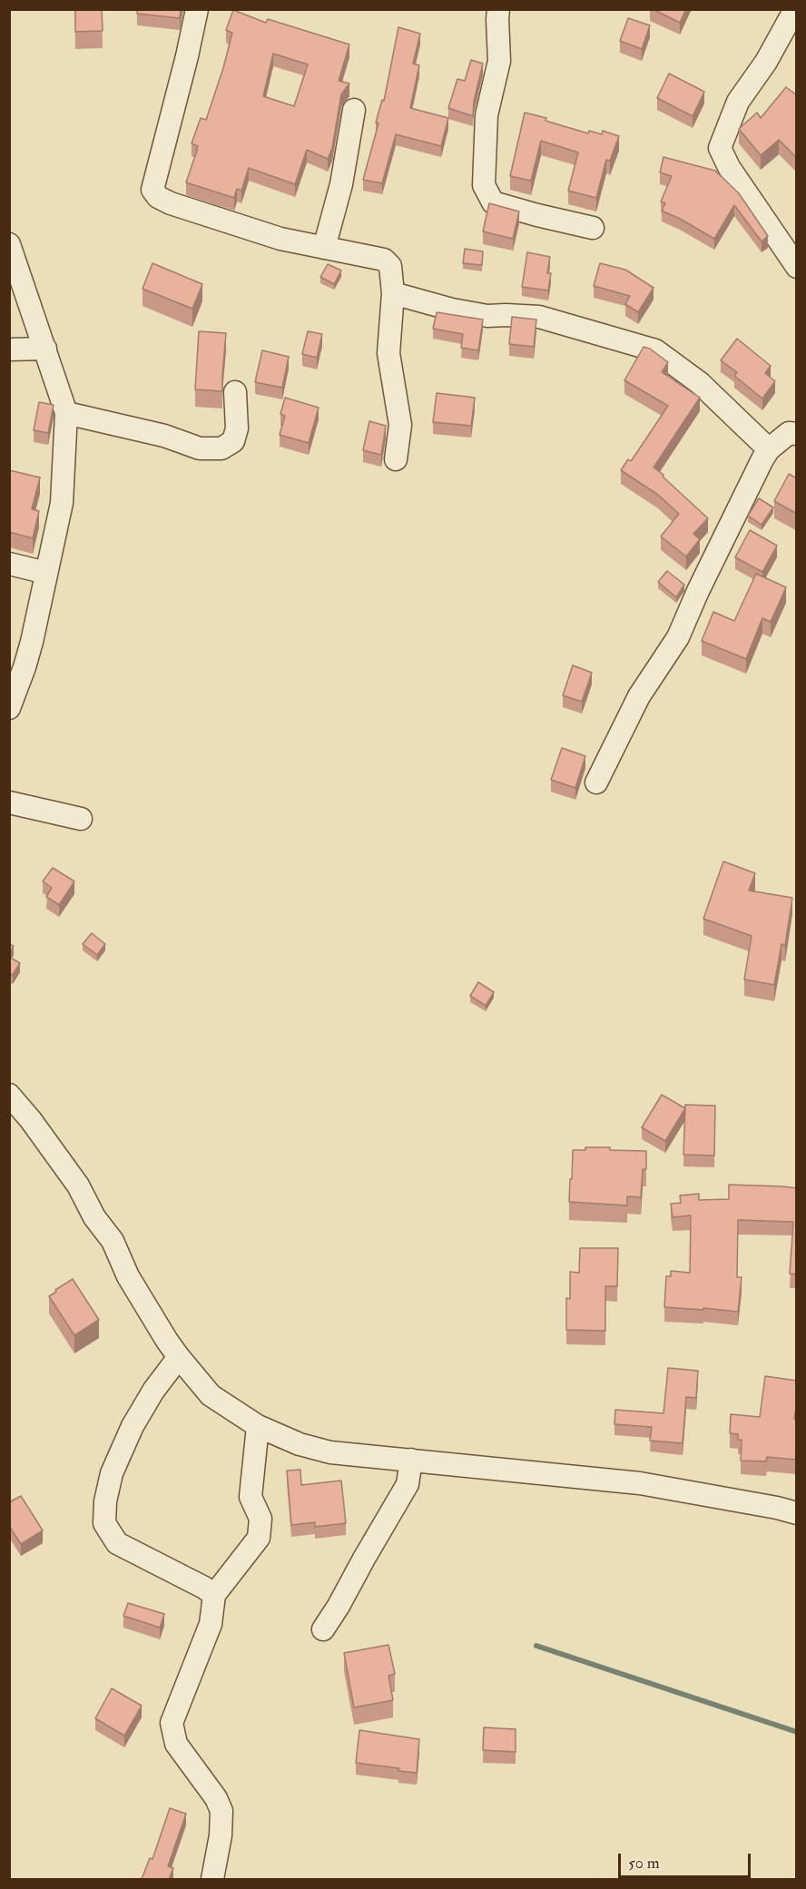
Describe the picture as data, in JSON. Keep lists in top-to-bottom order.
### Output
{
  "scale_bar": "50 m"
}
